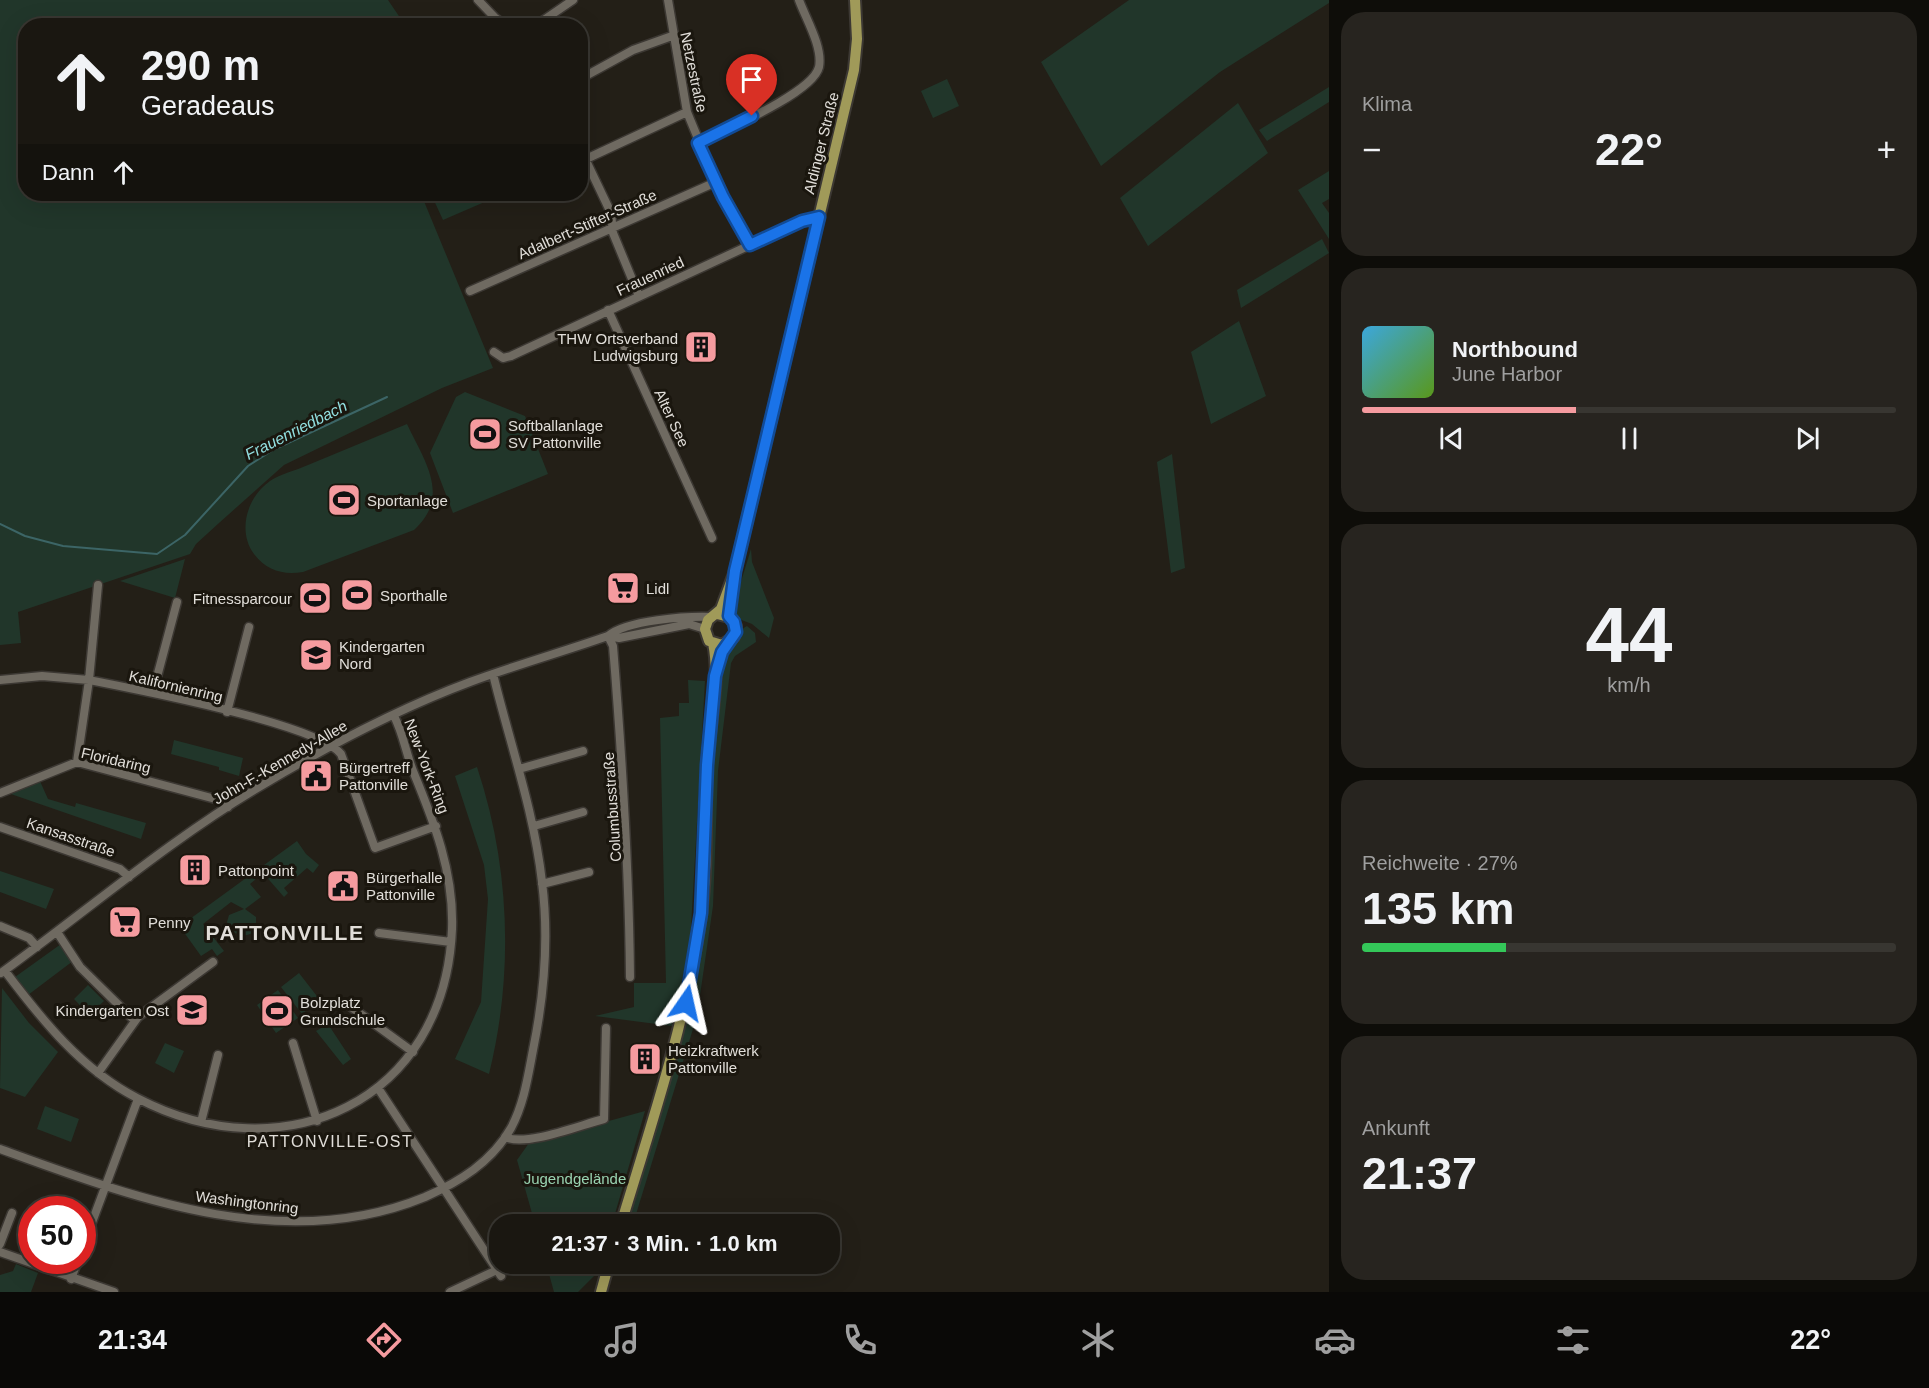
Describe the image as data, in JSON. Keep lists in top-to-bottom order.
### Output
{
  "streets": {
    "main road": ["Aldinger Straße"],
    "street": [
      "Netzestraße",
      "Adalbert-Stifter-Straße",
      "Frauenried",
      "Alter See",
      "Kalifornienring",
      "Floridaring",
      "John-F.-Kennedy-Allee",
      "New-York-Ring",
      "Columbusstraße",
      "Kansasstraße",
      "Washingtonring"
    ]
  },
  "crossings": [
    ["Netzestraße", "Adalbert-Stifter-Straße"],
    ["Netzestraße", "Frauenried"],
    ["Aldinger Straße", "Frauenried"],
    ["Frauenried", "Alter See"],
    ["Kalifornienring", "John-F.-Kennedy-Allee"],
    ["Kalifornienring", "New-York-Ring"],
    ["Floridaring", "John-F.-Kennedy-Allee"],
    ["John-F.-Kennedy-Allee", "New-York-Ring"],
    ["John-F.-Kennedy-Allee", "Columbusstraße"],
    ["John-F.-Kennedy-Allee", "Kansasstraße"],
    ["John-F.-Kennedy-Allee", "Washingtonring"]
  ],
  "districts": ["PATTONVILLE", "PATTONVILLE-OST"],
  "water": ["Frauenriedbach"],
  "parks": ["Jugendgelände"],
  "places": {
    "building": ["THW Ortsverband Ludwigsburg", "Pattonpoint", "Heizkraftwerk Pattonville"],
    "sports": [
      "Softballanlage SV Pattonville",
      "Sportanlage",
      "Sporthalle",
      "Fitnessparcour",
      "Bolzplatz Grundschule"
    ],
    "supermarket": ["Lidl", "Penny"],
    "school or university": ["Kindergarten Nord", "Kindergarten Ost"],
    "public building": ["Bürgertreff Pattonville", "Bürgerhalle Pattonville"]
  },
  "page": {
    "tile": [
      "Klima",
      ["44", "km/h"],
      ["Reichweite · 27%", "135 km"],
      ["Ankunft", "21:37"]
    ],
    "turn": ["290 m", "Geradeaus"],
    "heat": ["−", "22°", "+"],
    "then": "Dann",
    "song": ["Northbound", "June Harbor"],
    "limit": "50",
    "trip": "21:37 · 3 Min. · 1.0 km",
    "tabs": ["21:34", "22°"]
  }
}
